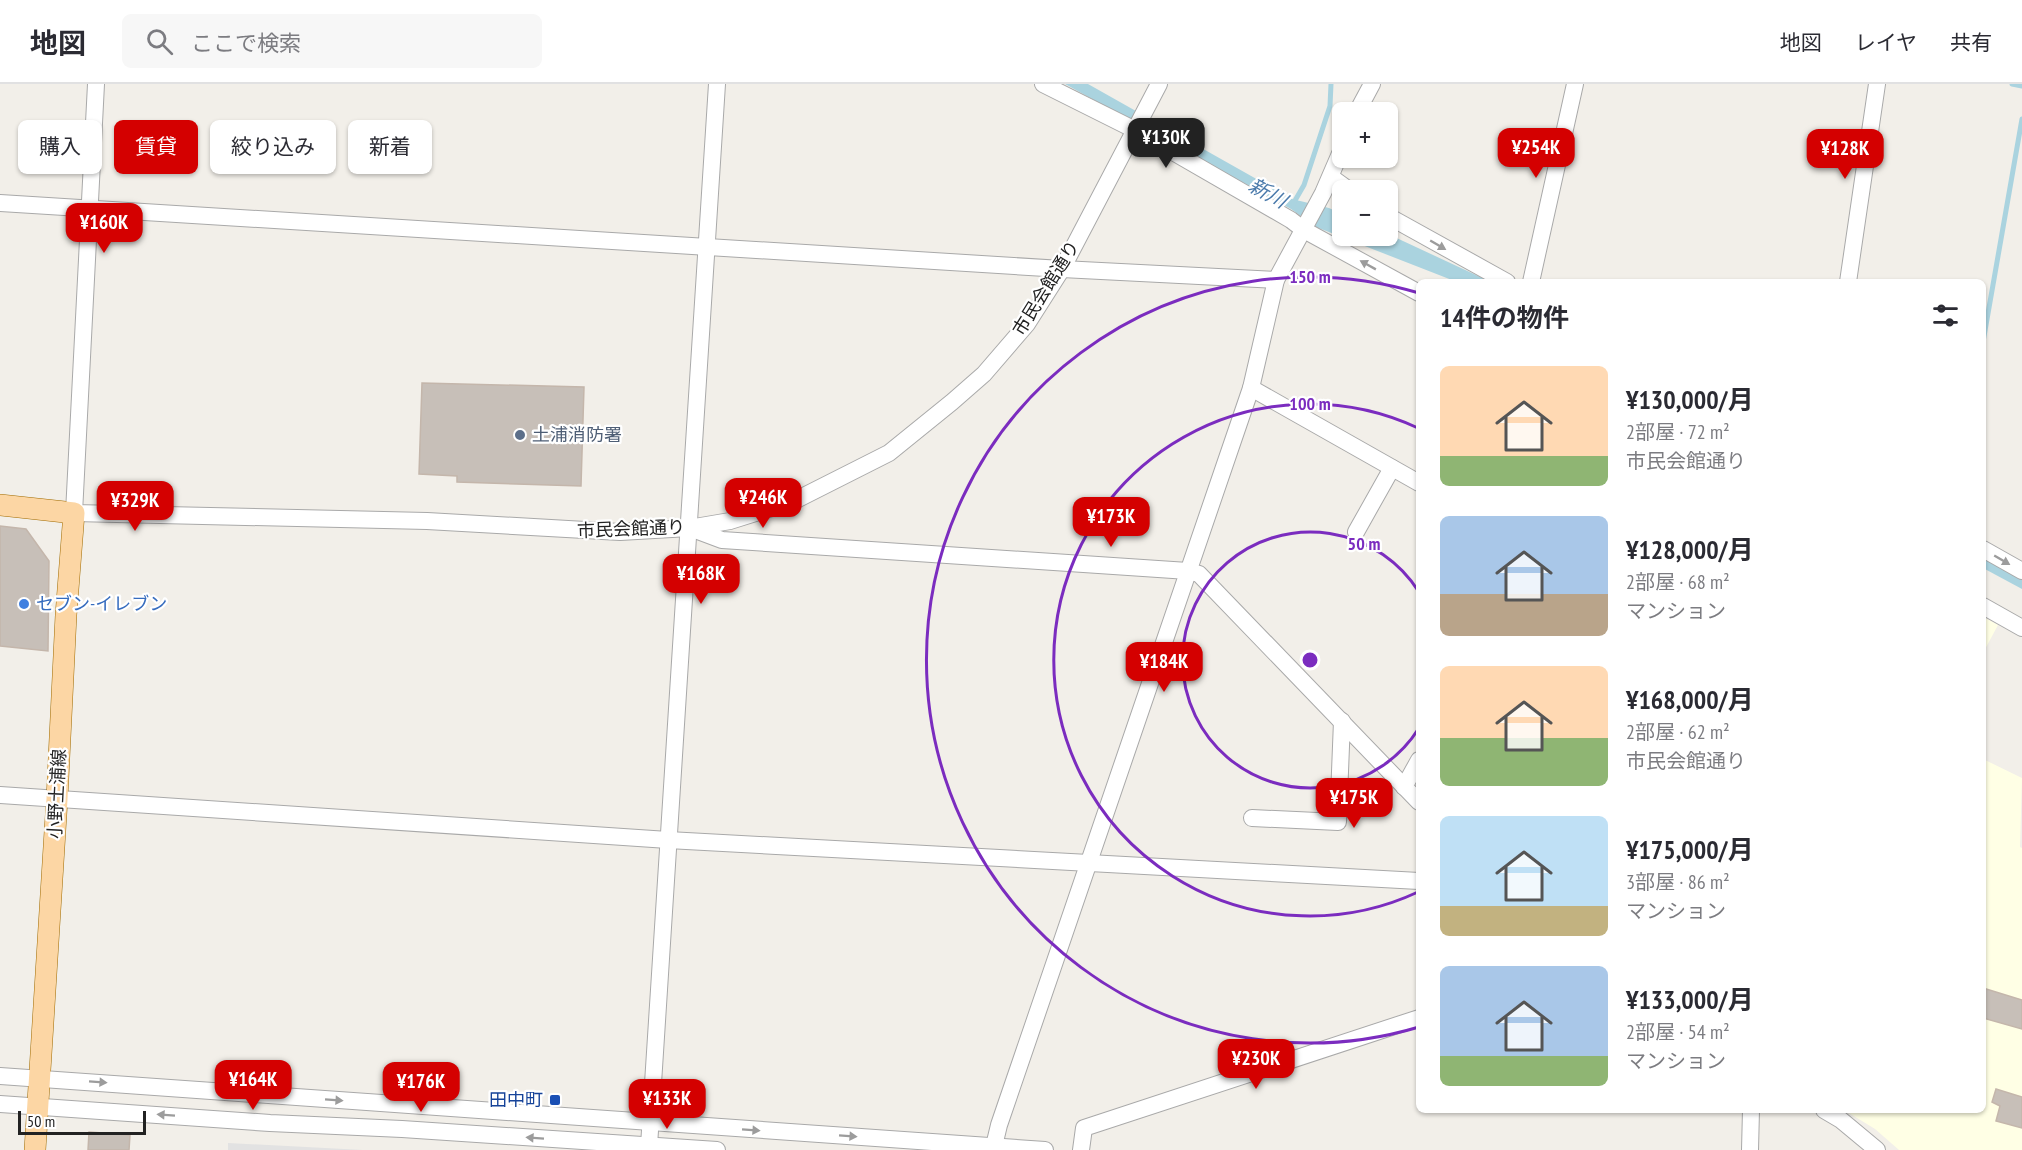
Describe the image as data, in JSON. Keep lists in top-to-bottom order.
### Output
{
  "streets": {
    "main road": ["小野土浦線"],
    "street": ["市民会館通り"]
  },
  "crossings": [
    ["市民会館通り", "小野土浦線"]
  ],
  "water": ["新川"],
  "places": {
    "other": ["土浦消防署", "セブン-イレブン"],
    "transit": ["田中町"]
  },
  "scale_bar": "50 m",
  "page": {
    "header": "地図",
    "search": "ここで検索",
    "nav": ["地図", "レイヤ", "共有"],
    "map_buttons": ["+", "−"],
    "price": [
      "¥130K",
      "¥254K",
      "¥128K",
      "¥160K",
      "¥246K",
      "¥329K",
      "¥173K",
      "¥168K",
      "¥184K",
      "¥175K",
      "¥230K",
      "¥164K",
      "¥176K",
      "¥133K"
    ],
    "chip": [
      "購入",
      "賃貸",
      "絞り込み",
      "新着"
    ],
    "heading": "14件の物件",
    "list": [
      {
        "name": "¥130,000/月",
        "note": "2部屋 · 72 m² · 市民会館通り"
      },
      {
        "name": "¥128,000/月",
        "note": "2部屋 · 68 m² · マンション"
      },
      {
        "name": "¥168,000/月",
        "note": "2部屋 · 62 m² · 市民会館通り"
      },
      {
        "name": "¥175,000/月",
        "note": "3部屋 · 86 m² · マンション"
      },
      {
        "name": "¥133,000/月",
        "note": "2部屋 · 54 m² · マンション"
      }
    ],
    "scale": "50 m"
  },
  "rings": ["150 m", "100 m", "50 m"]
}
